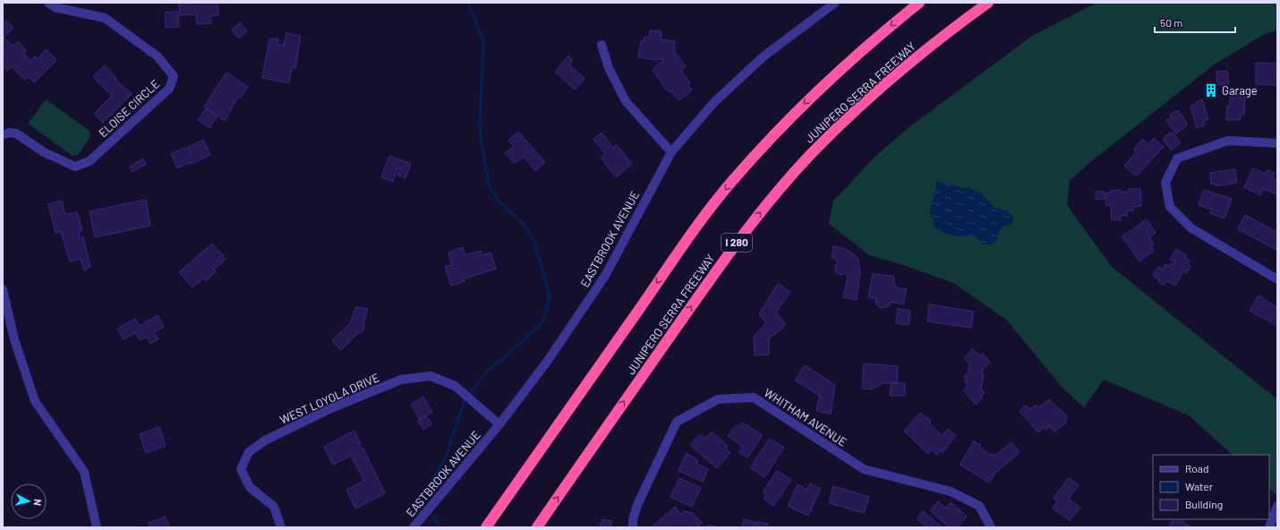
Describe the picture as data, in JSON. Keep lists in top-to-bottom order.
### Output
{
  "streets": {
    "highway": ["JUNIPERO SERRA FREEWAY", "I 280"],
    "street": [
      "ELOISE CIRCLE",
      "EASTBROOK AVENUE",
      "WEST LOYOLA DRIVE",
      "WHITHAM AVENUE"
    ]
  },
  "crossings": [
    ["EASTBROOK AVENUE", "WEST LOYOLA DRIVE"]
  ],
  "places": {
    "building": ["Garage"]
  },
  "legend": ["Road", "Water", "Building"],
  "scale_bar": "50 m",
  "north": "right"
}
